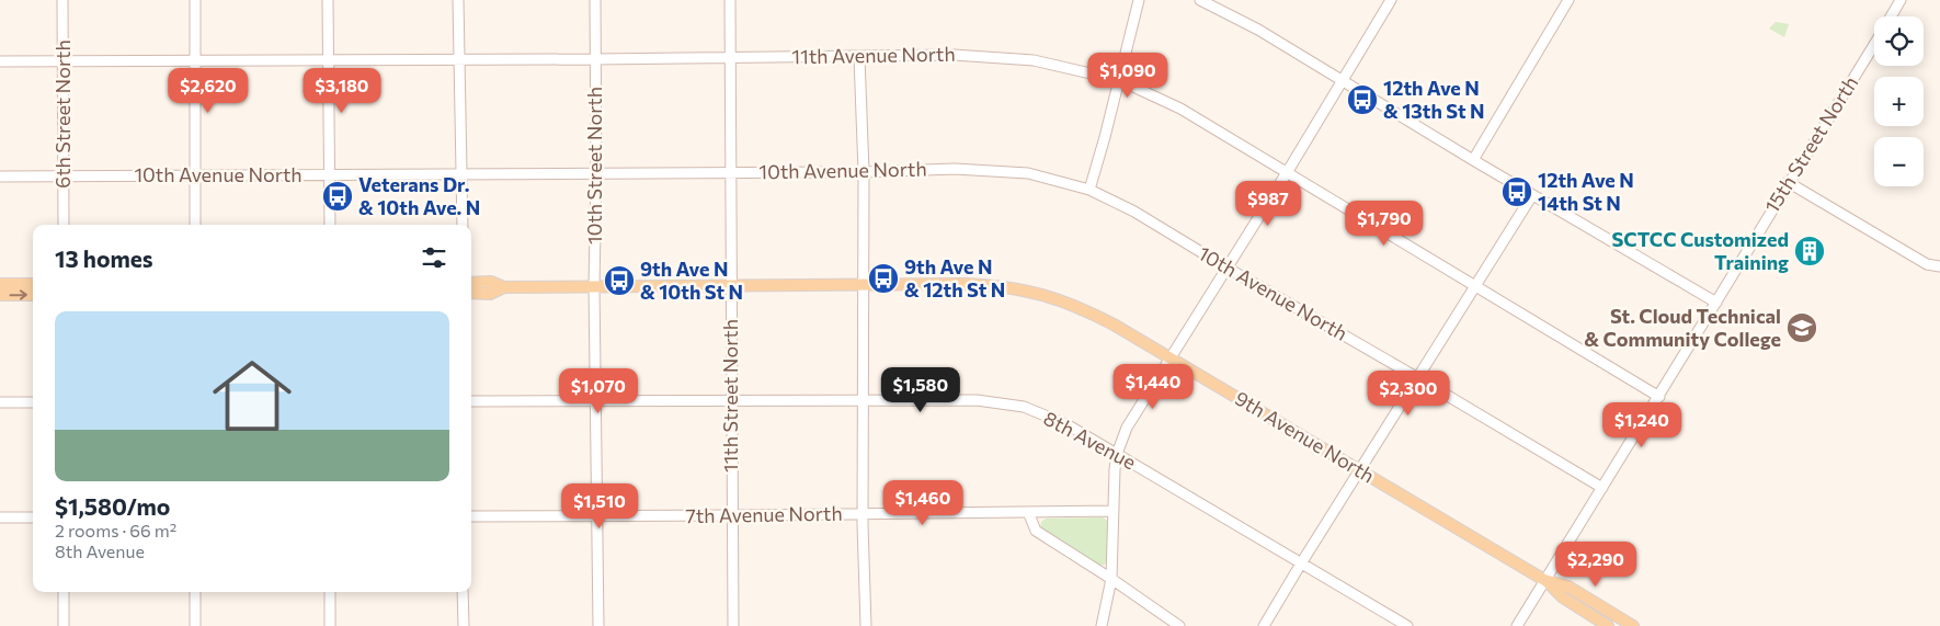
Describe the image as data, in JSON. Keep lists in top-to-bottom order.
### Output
{
  "streets": {
    "main road": ["9th Avenue North"],
    "street": [
      "11th Avenue North",
      "6th Street North",
      "15th Street North",
      "10th Street North",
      "10th Avenue North",
      "11th Street North",
      "8th Avenue",
      "7th Avenue North"
    ]
  },
  "crossings": [
    ["11th Avenue North", "6th Street North"],
    ["11th Avenue North", "15th Street North"],
    ["11th Avenue North", "10th Street North"],
    ["11th Avenue North", "11th Street North"],
    ["6th Street North", "10th Avenue North"],
    ["15th Street North", "10th Avenue North"],
    ["15th Street North", "9th Avenue North"],
    ["10th Street North", "10th Avenue North"],
    ["10th Street North", "9th Avenue North"],
    ["10th Street North", "8th Avenue"],
    ["10th Street North", "7th Avenue North"],
    ["10th Avenue North", "11th Street North"],
    ["11th Street North", "9th Avenue North"],
    ["11th Street North", "8th Avenue"],
    ["11th Street North", "7th Avenue North"]
  ],
  "places": {
    "bus stop": [
      "12th Ave N & 13th St N",
      "12th Ave N 14th St N",
      "Veterans Dr. & 10th Ave. N",
      "9th Ave N & 12th St N",
      "9th Ave N & 10th St N"
    ],
    "building": ["SCTCC Customized Training"],
    "school or university": ["St. Cloud Technical & Community College"]
  },
  "page": {
    "map_buttons": ["+", "−"],
    "price": [
      "$1,090",
      "$2,620",
      "$3,180",
      "$987",
      "$1,790",
      "$1,440",
      "$1,580",
      "$1,070",
      "$2,300",
      "$1,240",
      "$1,460",
      "$1,510",
      "$2,290"
    ],
    "heading": "13 homes",
    "list": [
      {
        "name": "$1,580/mo",
        "note": "2 rooms · 66 m² · 8th Avenue"
      }
    ]
  }
}
